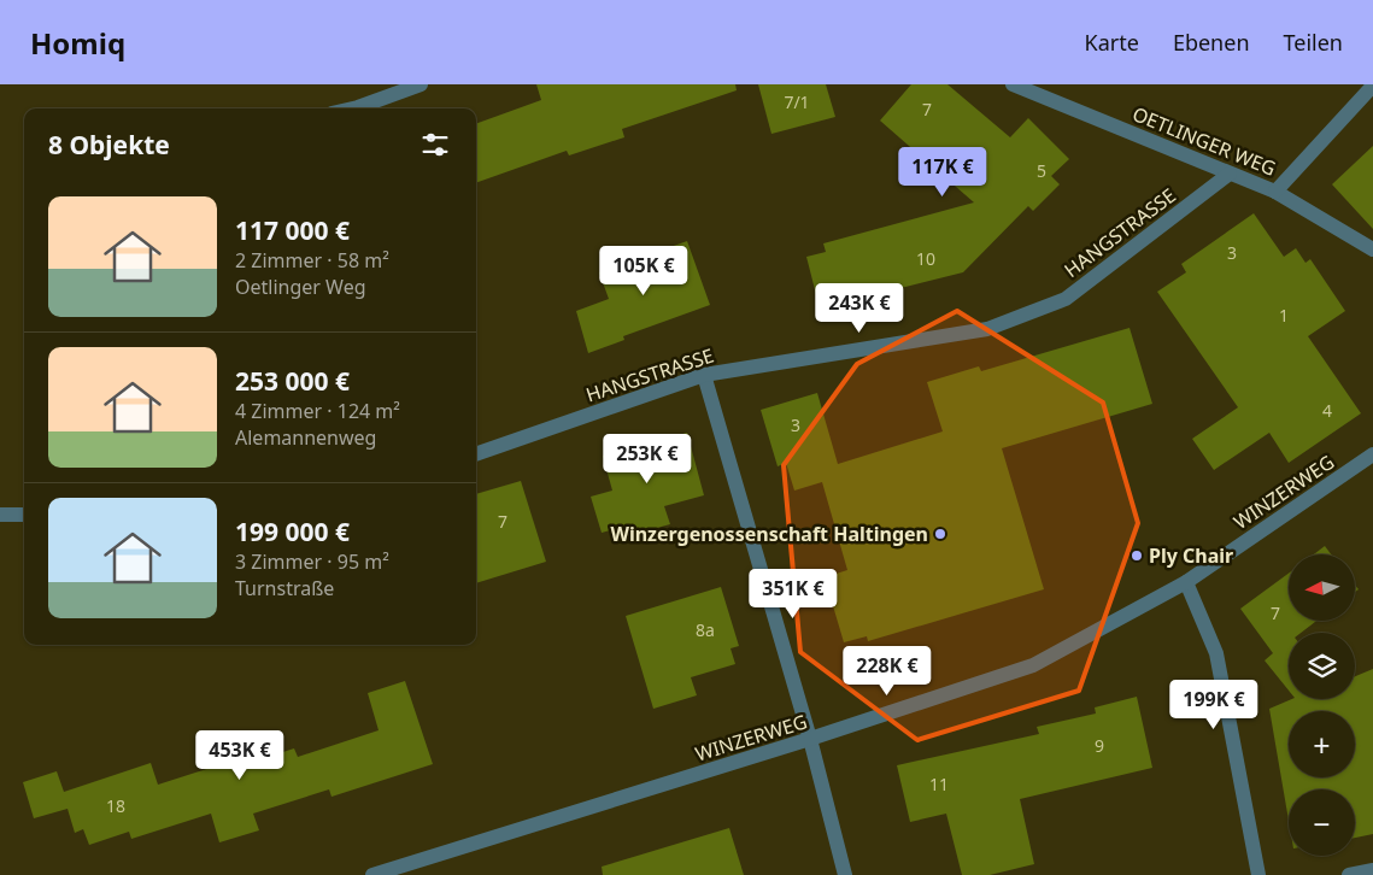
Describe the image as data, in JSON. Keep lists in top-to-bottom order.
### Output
{
  "streets": {
    "street": ["OETLINGER WEG", "HANGSTRASSE", "WINZERWEG"]
  },
  "crossings": [
    ["OETLINGER WEG", "HANGSTRASSE"]
  ],
  "places": ["Winzergenossenschaft Haltingen", "Ply Chair"],
  "house_numbers": [
    "7/1",
    "7",
    "5",
    "3",
    "10",
    "1",
    "4",
    "3",
    "7",
    "7",
    "8a",
    "9",
    "11",
    "18"
  ],
  "north": "left",
  "page": {
    "header": "Homiq",
    "nav": ["Karte", "Ebenen", "Teilen"],
    "heading": "8 Objekte",
    "price": [
      "117K €",
      "105K €",
      "243K €",
      "253K €",
      "351K €",
      "228K €",
      "199K €",
      "453K €"
    ],
    "list": [
      {
        "name": "117 000 €",
        "note": "2 Zimmer · 58 m² · Oetlinger Weg"
      },
      {
        "name": "253 000 €",
        "note": "4 Zimmer · 124 m² · Alemannenweg"
      },
      {
        "name": "199 000 €",
        "note": "3 Zimmer · 95 m² · Turnstraße"
      }
    ],
    "map_buttons": ["+", "−"]
  }
}
